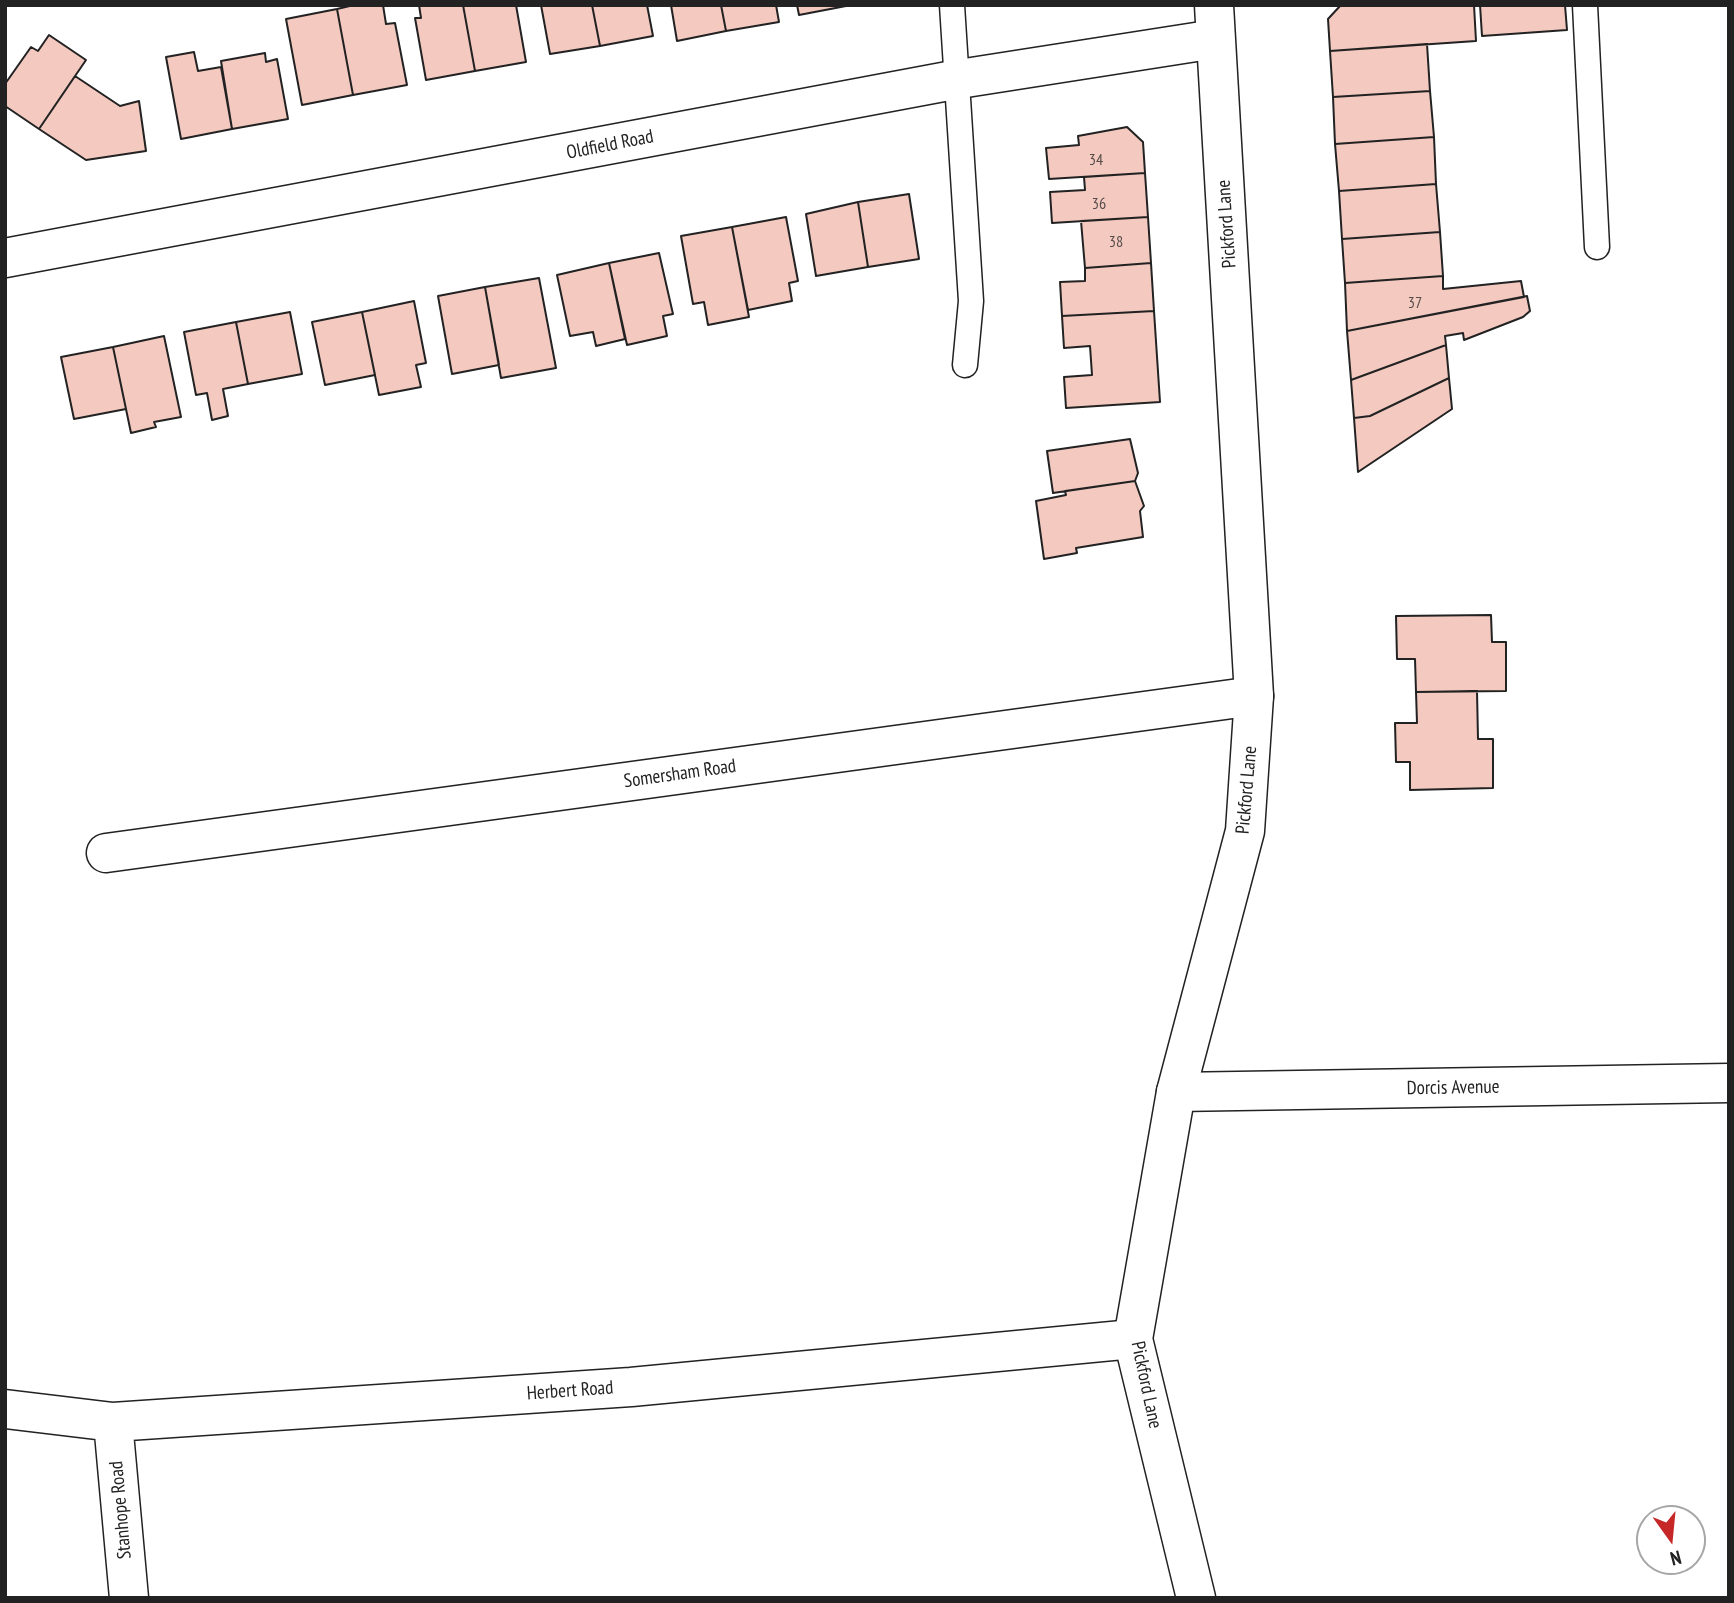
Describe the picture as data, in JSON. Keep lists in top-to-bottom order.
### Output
{
  "streets": {
    "street": [
      "Oldfield Road",
      "Pickford Lane",
      "Somersham Road",
      "Dorcis Avenue",
      "Herbert Road",
      "Stanhope Road"
    ]
  },
  "crossings": [
    ["Oldfield Road", "Pickford Lane"],
    ["Pickford Lane", "Somersham Road"],
    ["Pickford Lane", "Dorcis Avenue"],
    ["Pickford Lane", "Herbert Road"],
    ["Herbert Road", "Stanhope Road"]
  ],
  "house_numbers": [
    "34",
    "36",
    "38",
    "37"
  ],
  "north": "bottom"
}
